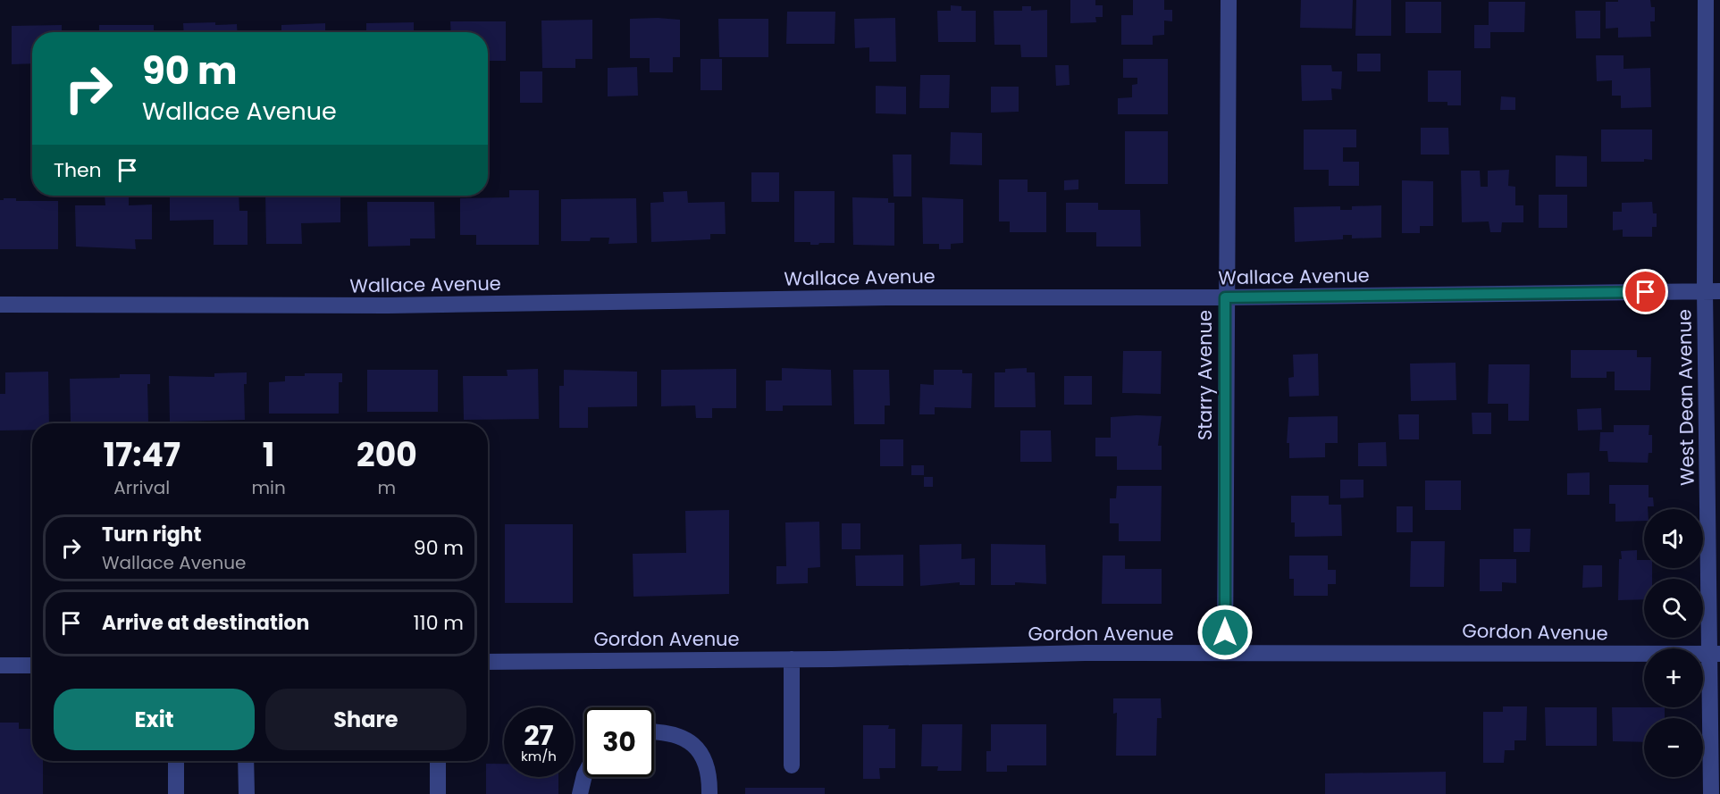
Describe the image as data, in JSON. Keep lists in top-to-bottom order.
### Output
{
  "streets": {
    "street": [
      "Wallace Avenue",
      "Starry Avenue",
      "West Dean Avenue",
      "Gordon Avenue"
    ]
  },
  "crossings": [
    ["Wallace Avenue", "Starry Avenue"],
    ["Wallace Avenue", "West Dean Avenue"],
    ["Starry Avenue", "Gordon Avenue"],
    ["West Dean Avenue", "Gordon Avenue"]
  ],
  "page": {
    "turn": ["90 m", "Wallace Avenue"],
    "then": "Then",
    "eta": [
      "17:47",
      "Arrival",
      "1",
      "min",
      "200",
      "m"
    ],
    "map_buttons": ["+", "−"],
    "list": [
      {
        "name": "Turn right",
        "note": "Wallace Avenue",
        "value": "90 m"
      },
      {
        "name": "Arrive at destination",
        "value": "110 m"
      }
    ],
    "buttons": ["Exit", "Share"],
    "speed": "27 km/h",
    "limit": "30"
  }
}
